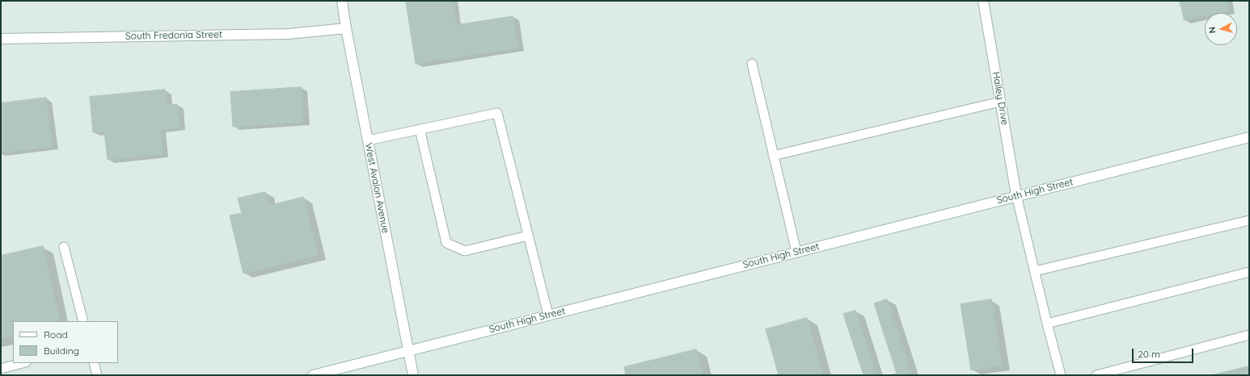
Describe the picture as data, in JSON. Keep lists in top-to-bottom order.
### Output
{
  "streets": {
    "main road": [
      "South Fredonia Street",
      "Hailey Drive",
      "West Avalon Avenue",
      "South High Street"
    ]
  },
  "crossings": [
    ["South Fredonia Street", "West Avalon Avenue"],
    ["Hailey Drive", "South High Street"],
    ["West Avalon Avenue", "South High Street"]
  ],
  "legend": ["Road", "Building"],
  "scale_bar": "20 m",
  "north": "left"
}
